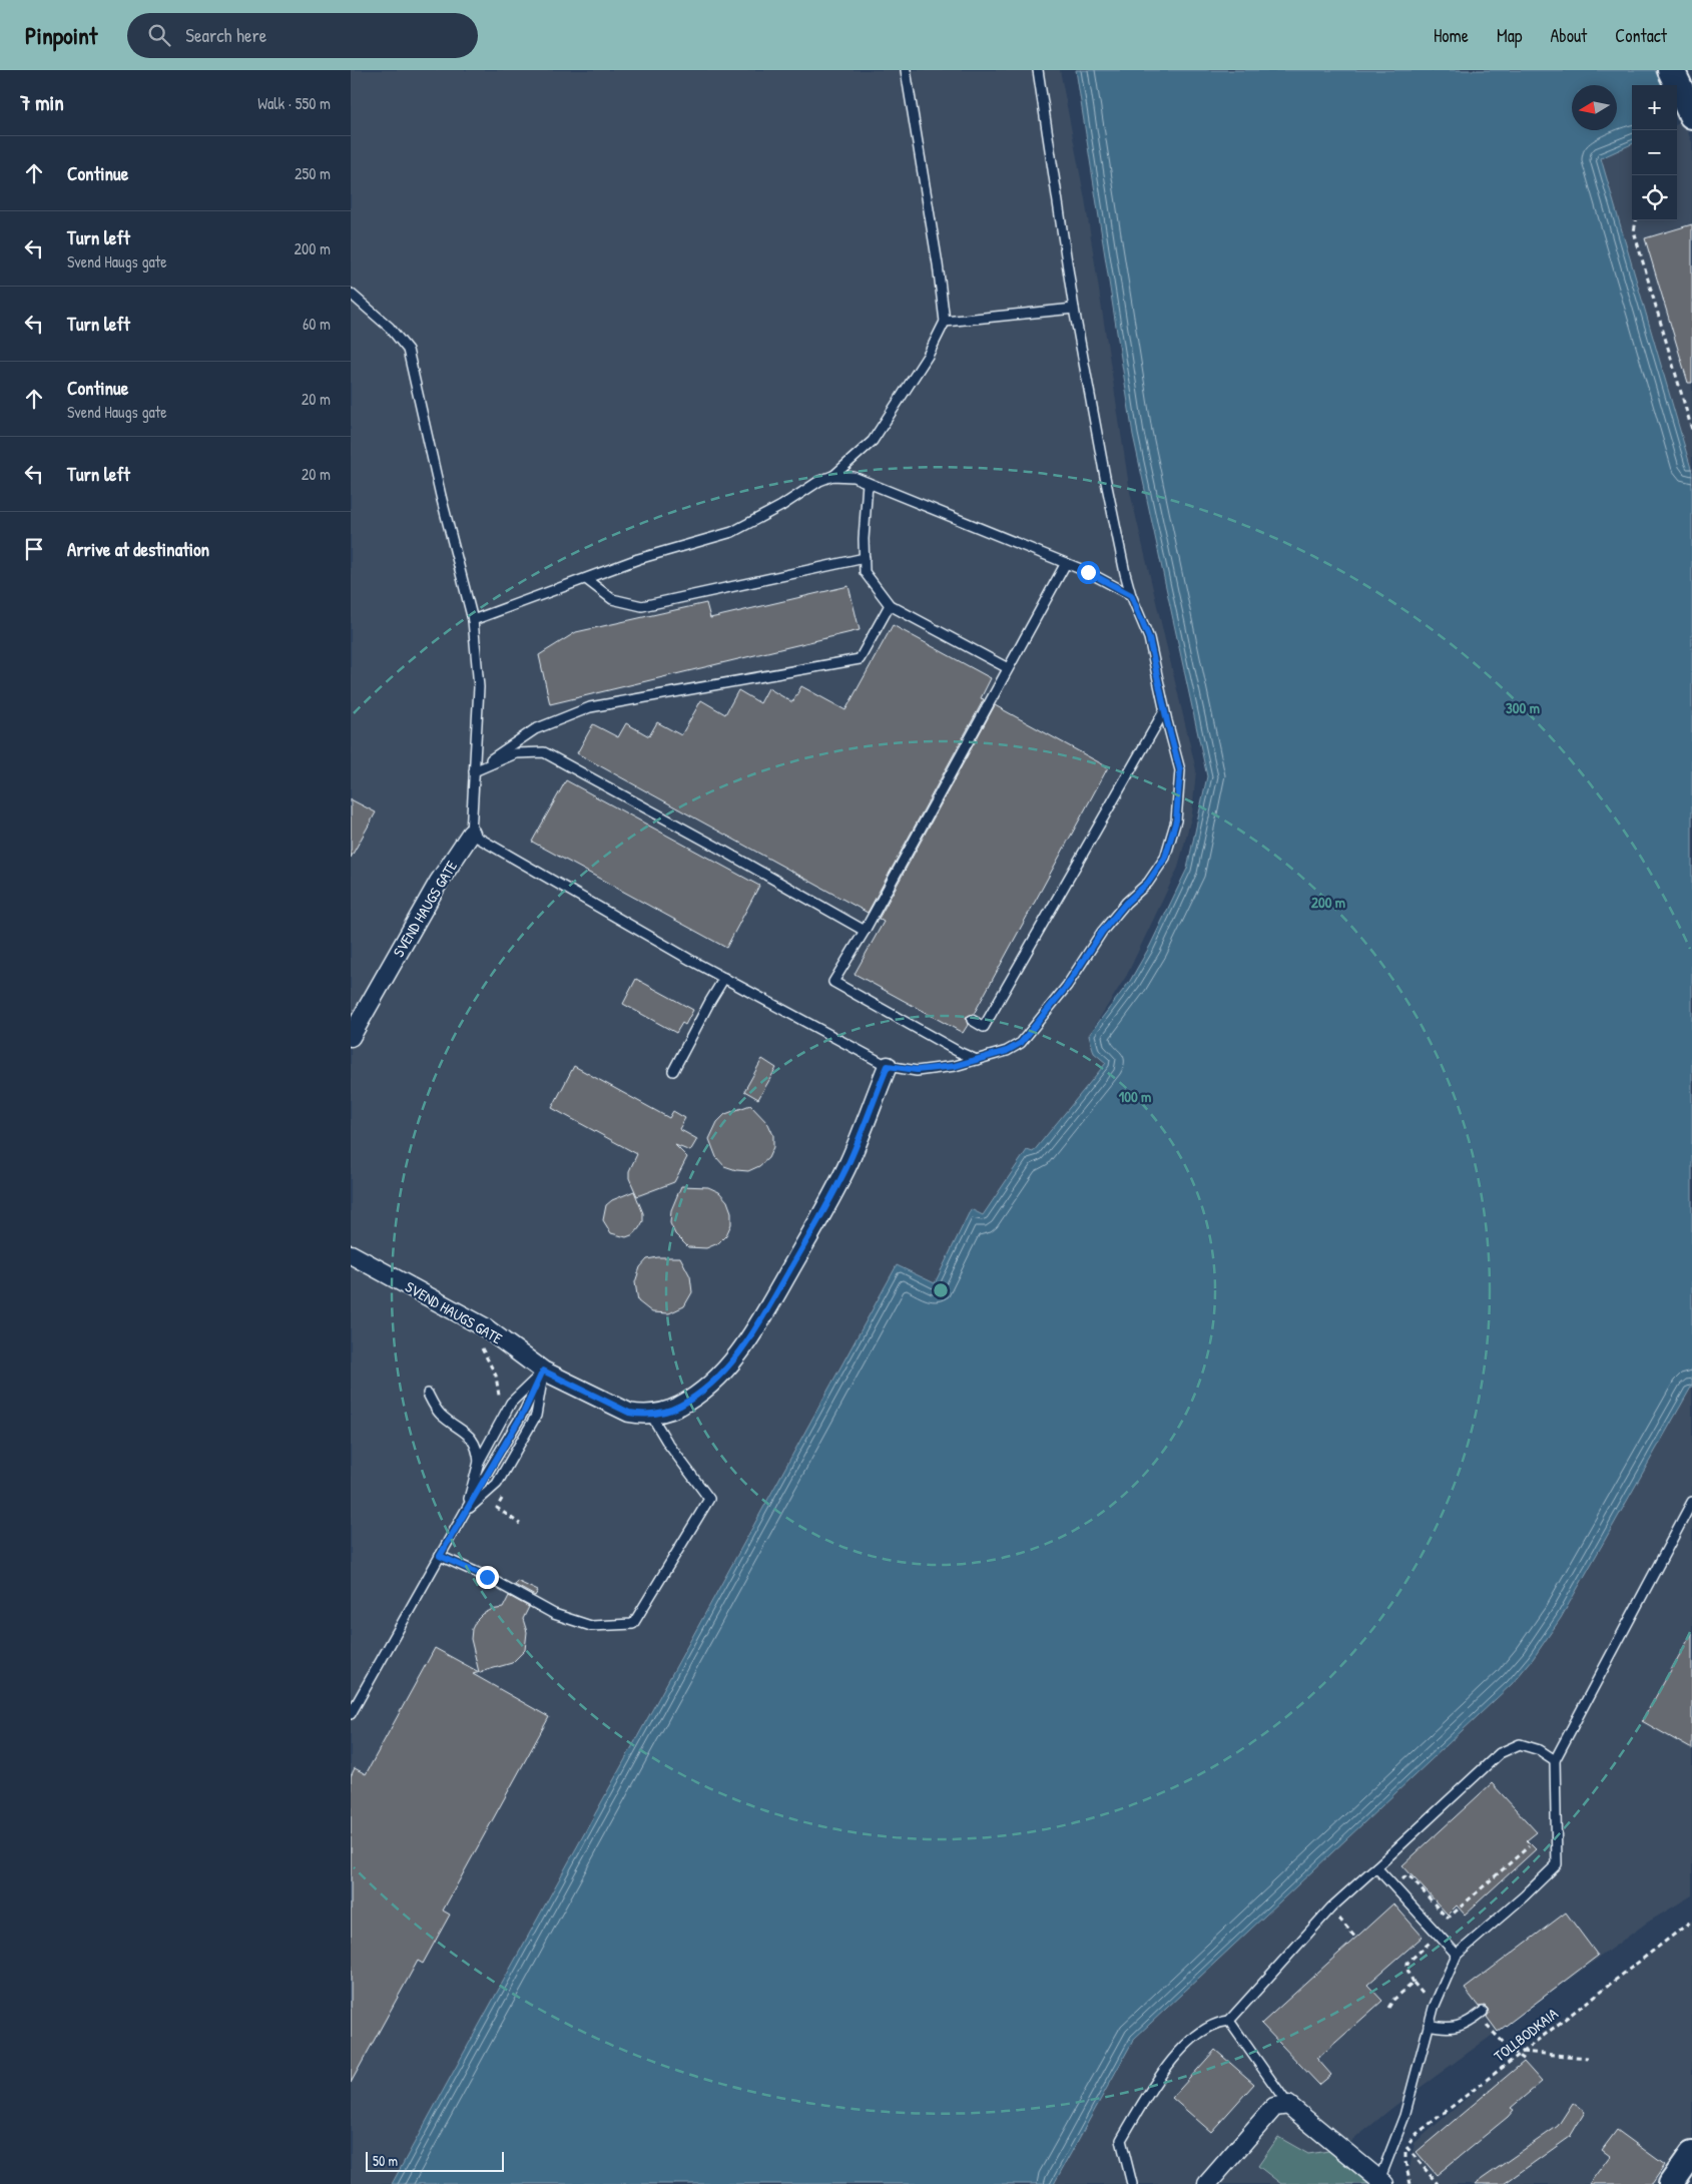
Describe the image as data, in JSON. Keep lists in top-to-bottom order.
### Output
{
  "streets": {
    "street": ["SVEND HAUGS GATE"],
    "path": ["TOLLBODKAIA"]
  },
  "scale_bar": "50 m",
  "north": "left",
  "page": {
    "header": "Pinpoint",
    "search": "Search here",
    "nav": [
      "Home",
      "Map",
      "About",
      "Contact"
    ],
    "heading": ["7 min", "Walk · 550 m"],
    "map_buttons": ["+", "−"],
    "list": [
      ["Continue", "250 m"],
      ["Turn left", "Svend Haugs gate", "200 m"],
      ["Turn left", "60 m"],
      ["Continue", "Svend Haugs gate", "20 m"],
      ["Turn left", "20 m"],
      "Arrive at destination"
    ],
    "scale": "50 m"
  },
  "rings": ["300 m", "200 m", "100 m"]
}
